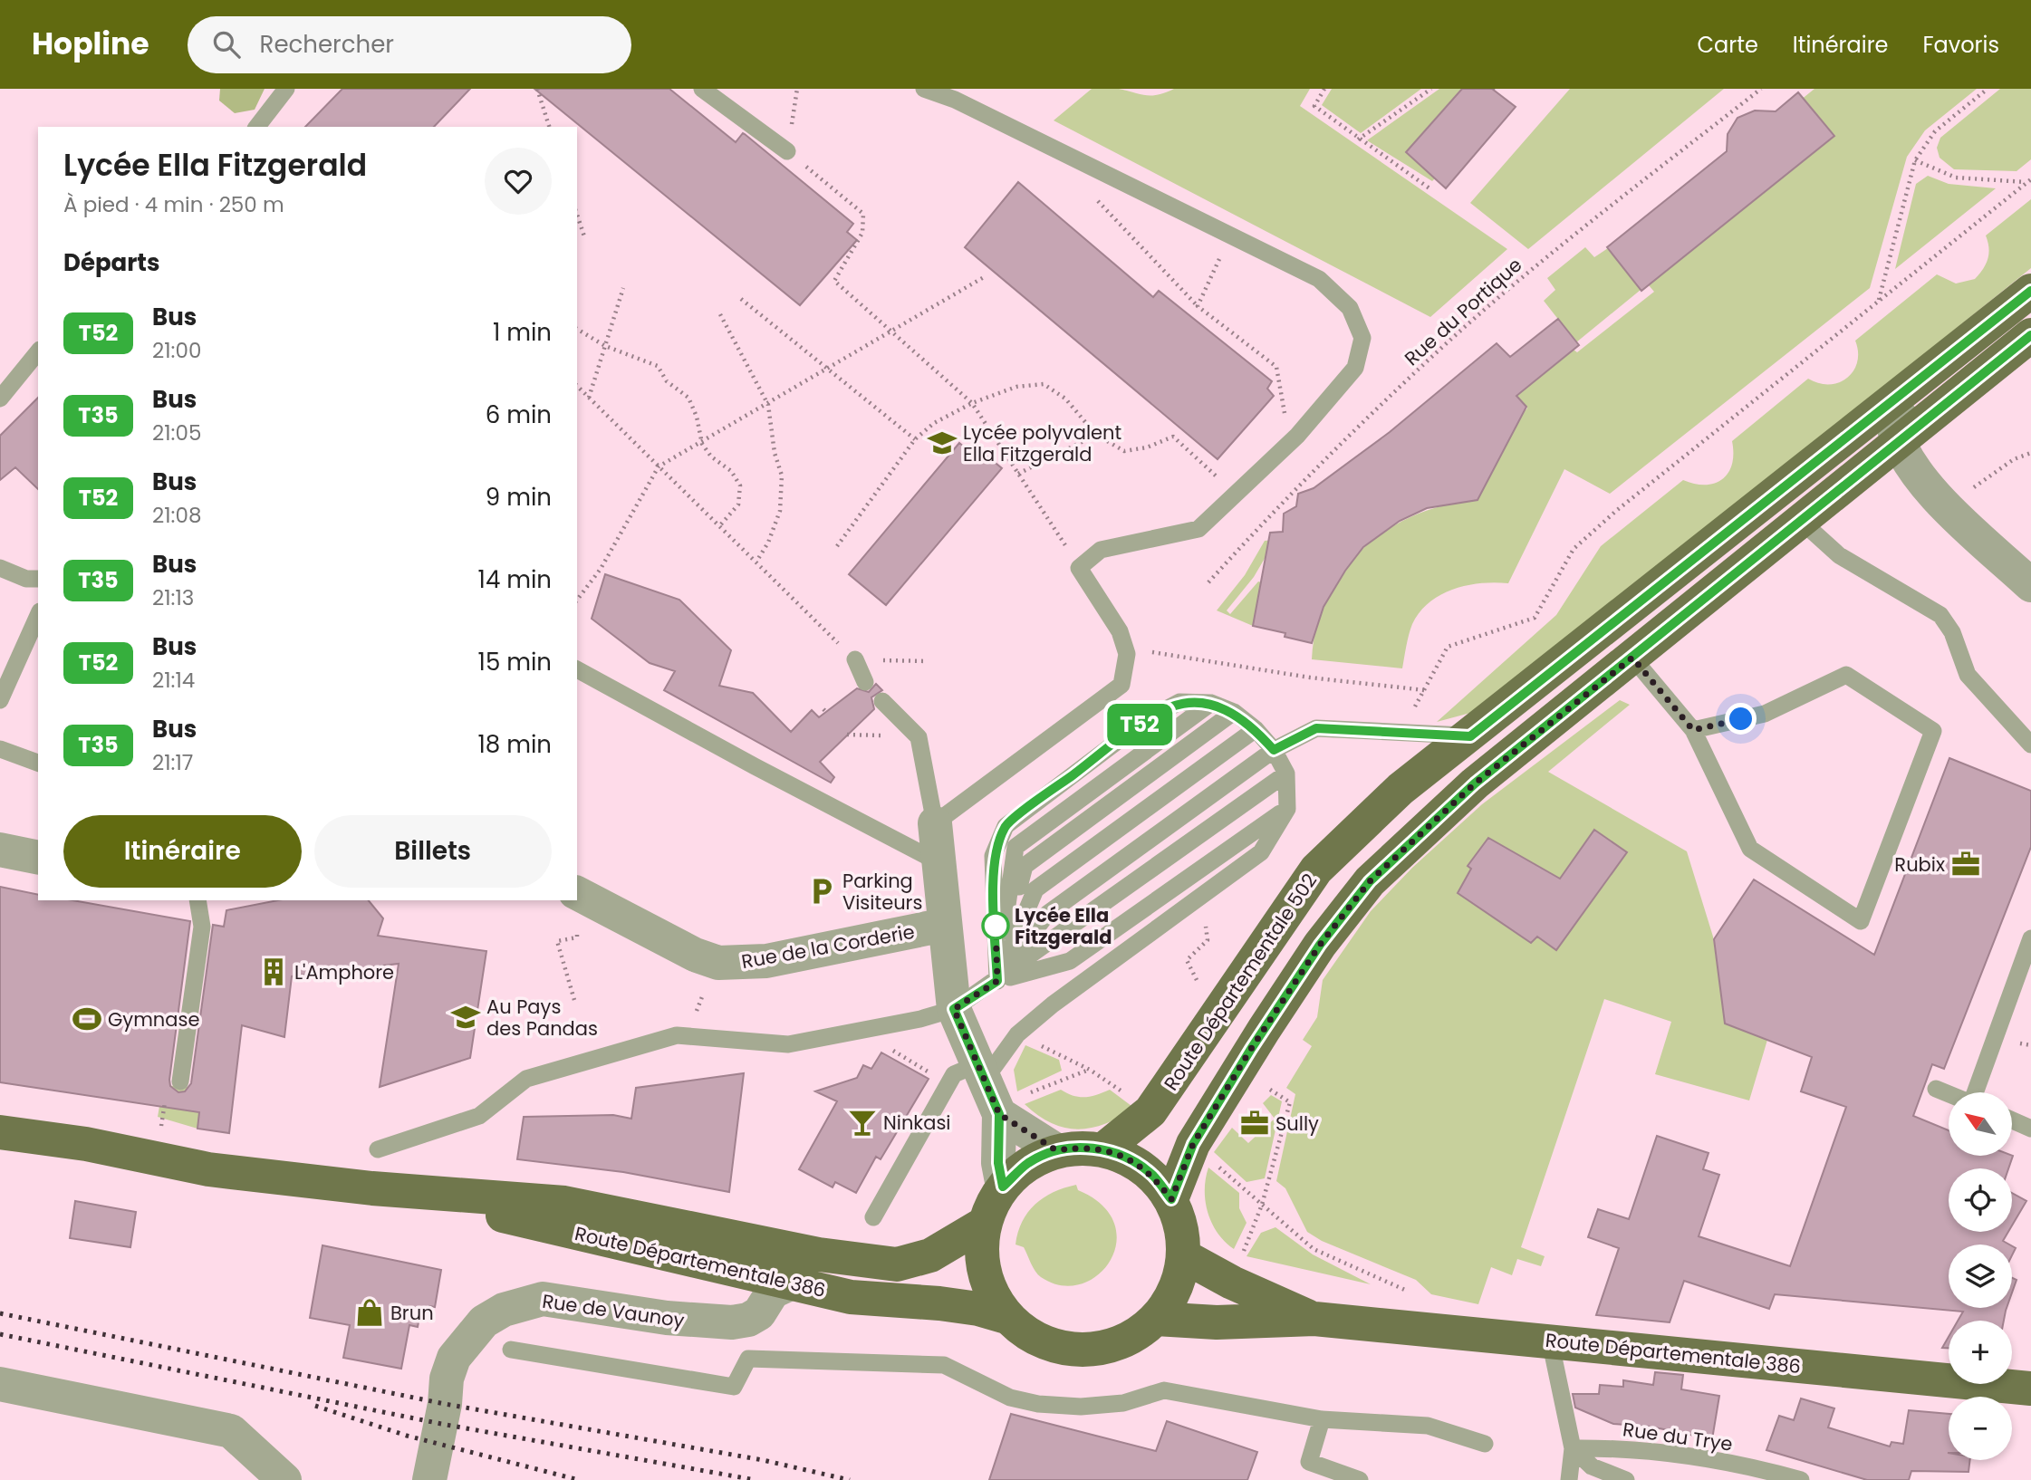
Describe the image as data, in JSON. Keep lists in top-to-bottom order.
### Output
{
  "streets": {
    "main road": ["Route Départementale 502", "Route Départementale 386"],
    "street": ["Rue de la Corderie", "Rue de Vaunoy"],
    "lane": ["Rue du Trye"],
    "path": ["Rue du Portique"]
  },
  "crossings": [
    ["Route Départementale 502", "Route Départementale 386"],
    ["Route Départementale 386", "Rue de Vaunoy"]
  ],
  "places": {
    "school or university": ["Lycée polyvalent Ella Fitzgerald", "Au Pays des Pandas"],
    "office": ["Rubix", "Sully"],
    "parking": ["Parking Visiteurs"],
    "other": ["Lycée Ella Fitzgerald"],
    "building": ["L'Amphore"],
    "sports": ["Gymnase"],
    "bar": ["Ninkasi"],
    "shop": ["Brun"]
  },
  "lines": ["bus line T52"],
  "north": "top left",
  "page": {
    "header": "Hopline",
    "search": "Rechercher",
    "nav": ["Carte", "Itinéraire", "Favoris"],
    "on_map": "T52",
    "heading": [
      ["Lycée Ella Fitzgerald", "À pied · 4 min · 250 m"],
      "Départs"
    ],
    "list": [
      {
        "mark": "T52",
        "name": "Bus",
        "note": "21:00",
        "value": "1 min"
      },
      {
        "mark": "T35",
        "name": "Bus",
        "note": "21:05",
        "value": "6 min"
      },
      {
        "mark": "T52",
        "name": "Bus",
        "note": "21:08",
        "value": "9 min"
      },
      {
        "mark": "T35",
        "name": "Bus",
        "note": "21:13",
        "value": "14 min"
      },
      {
        "mark": "T52",
        "name": "Bus",
        "note": "21:14",
        "value": "15 min"
      },
      {
        "mark": "T35",
        "name": "Bus",
        "note": "21:17",
        "value": "18 min"
      }
    ],
    "buttons": ["Itinéraire", "Billets"],
    "map_buttons": ["+", "−"]
  }
}
